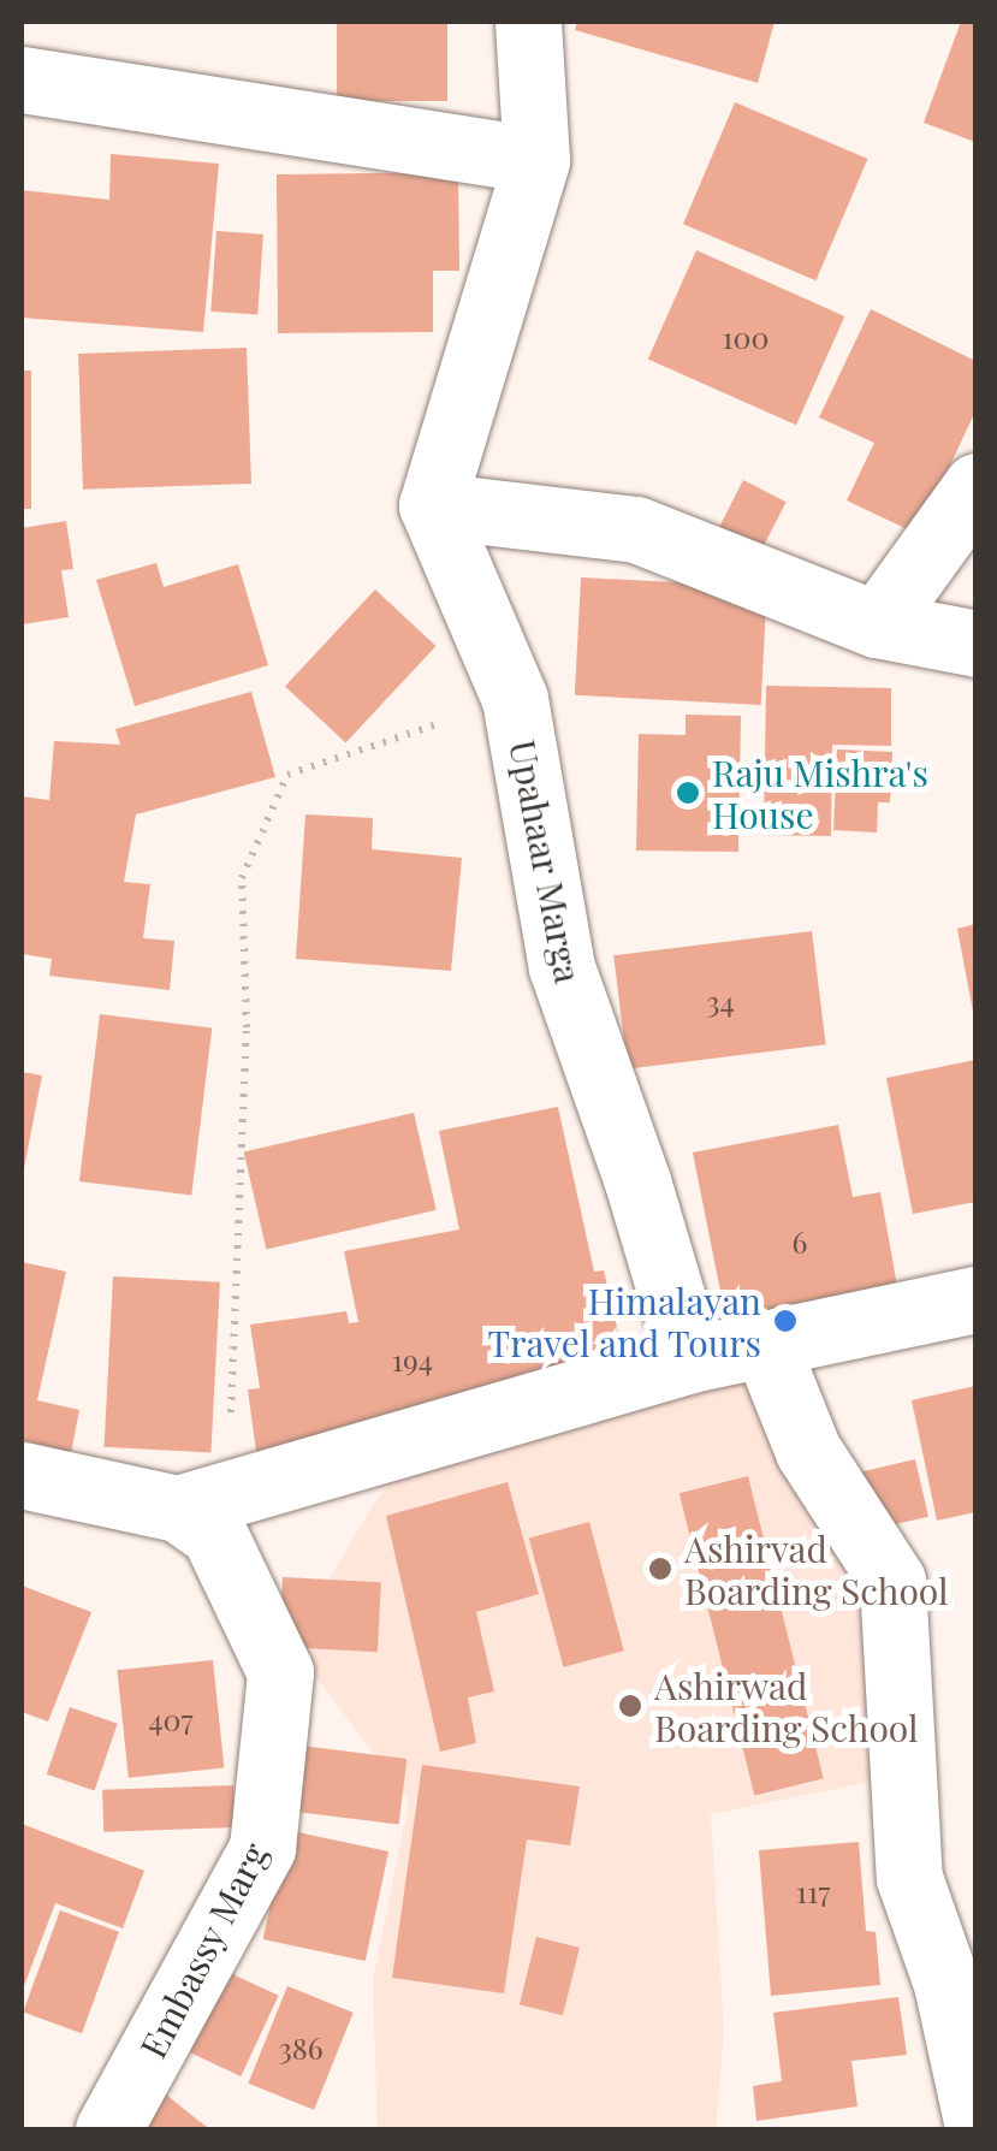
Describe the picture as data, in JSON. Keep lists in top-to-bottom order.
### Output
{
  "streets": {
    "street": ["Upahaar Marga", "Embassy Marg"]
  },
  "places": [
    "Raju Mishra's House",
    "Himalayan Travel and Tours",
    "Ashirvad Boarding School",
    "Ashirwad Boarding School"
  ],
  "house_numbers": [
    "100",
    "34",
    "6",
    "194",
    "407",
    "117",
    "386"
  ]
}
